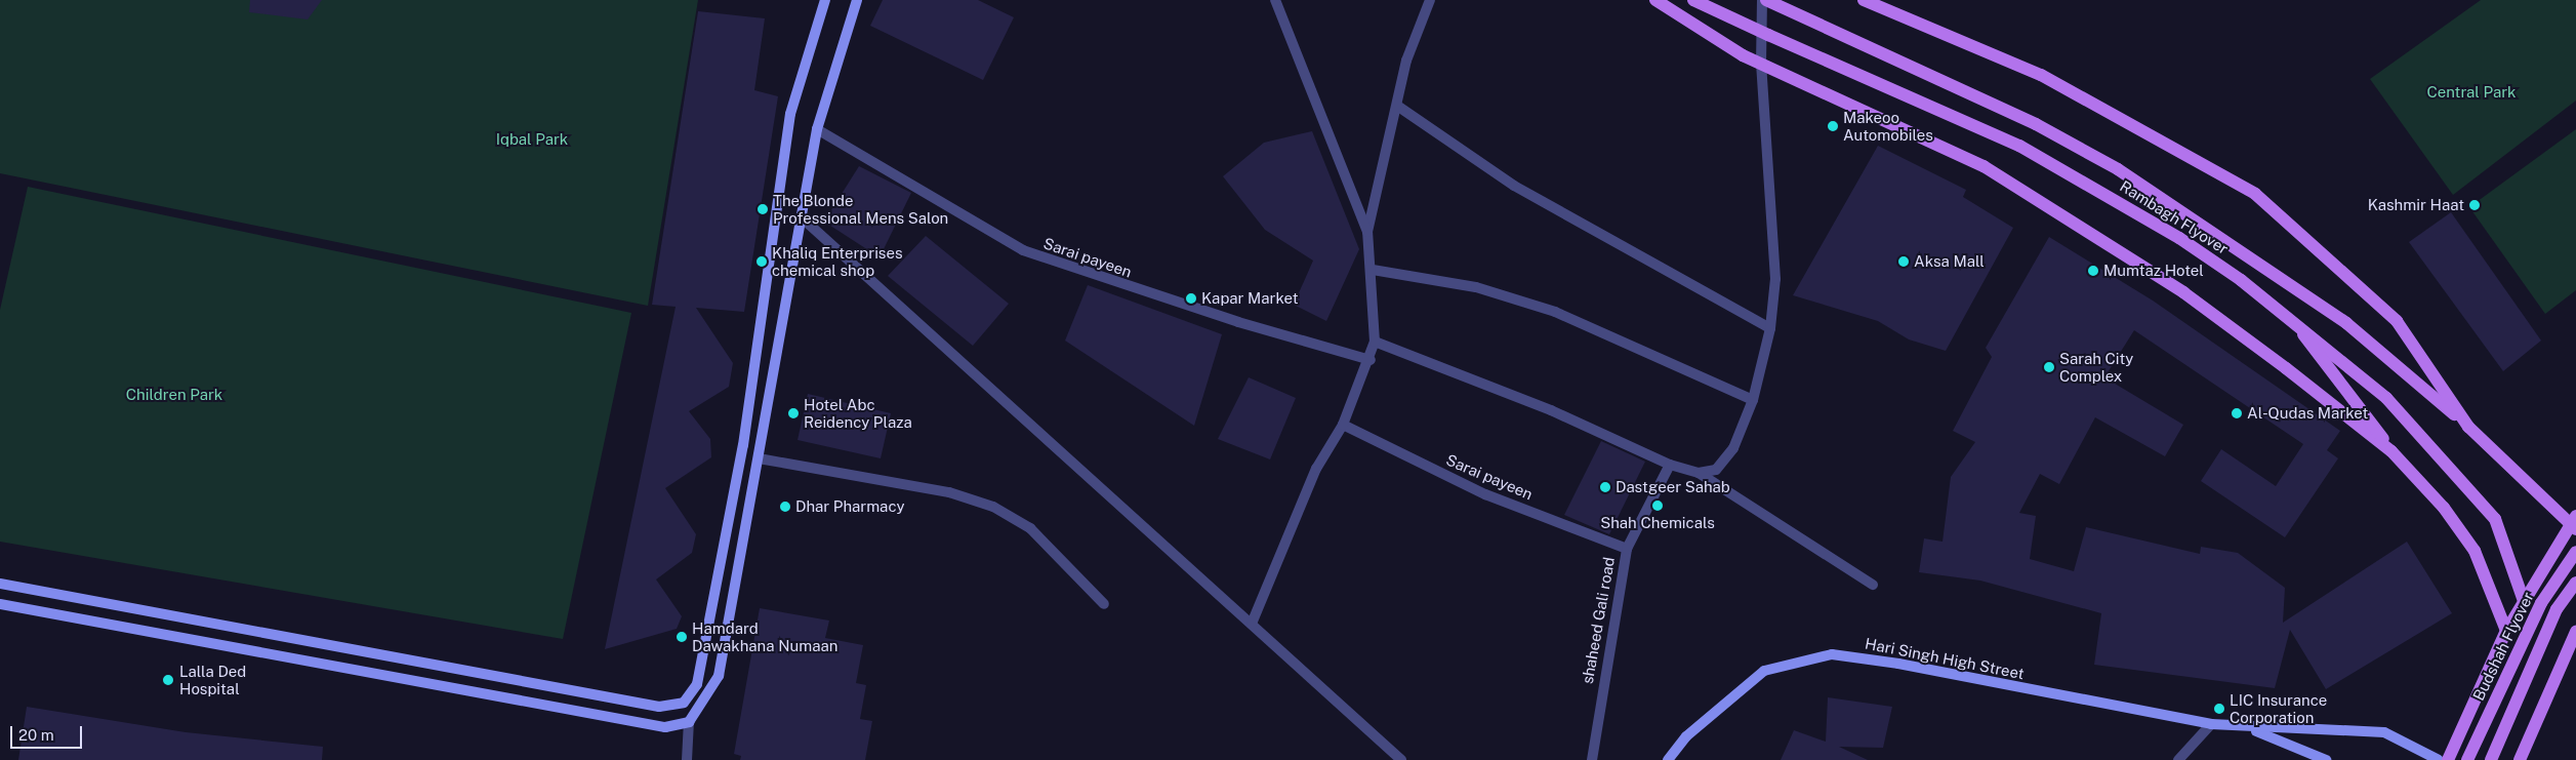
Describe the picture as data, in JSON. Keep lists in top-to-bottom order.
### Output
{
  "streets": {
    "main road": ["Rambagh Flyover", "Budshah Flyover"],
    "street": ["Sarai payeen", "shaheed Gali road", "Hari Singh High Street"]
  },
  "crossings": [
    ["Sarai payeen", "shaheed Gali road"]
  ],
  "parks": ["Central Park", "Iqbal Park", "Children Park"],
  "places": [
    "Makeoo Automobiles",
    "Kashmir Haat",
    "The Blonde Professional Mens Salon",
    "Khaliq Enterprises chemical shop",
    "Aksa Mall",
    "Mumtaz Hotel",
    "Kapar Market",
    "Sarah City Complex",
    "Hotel Abc Reidency Plaza",
    "Al-Qudas Market",
    "Dastgeer Sahab",
    "Shah Chemicals",
    "Dhar Pharmacy",
    "Hamdard Dawakhana Numaan",
    "Lalla Ded Hospital",
    "LIC Insurance Corporation"
  ],
  "scale_bar": "20 m"
}
